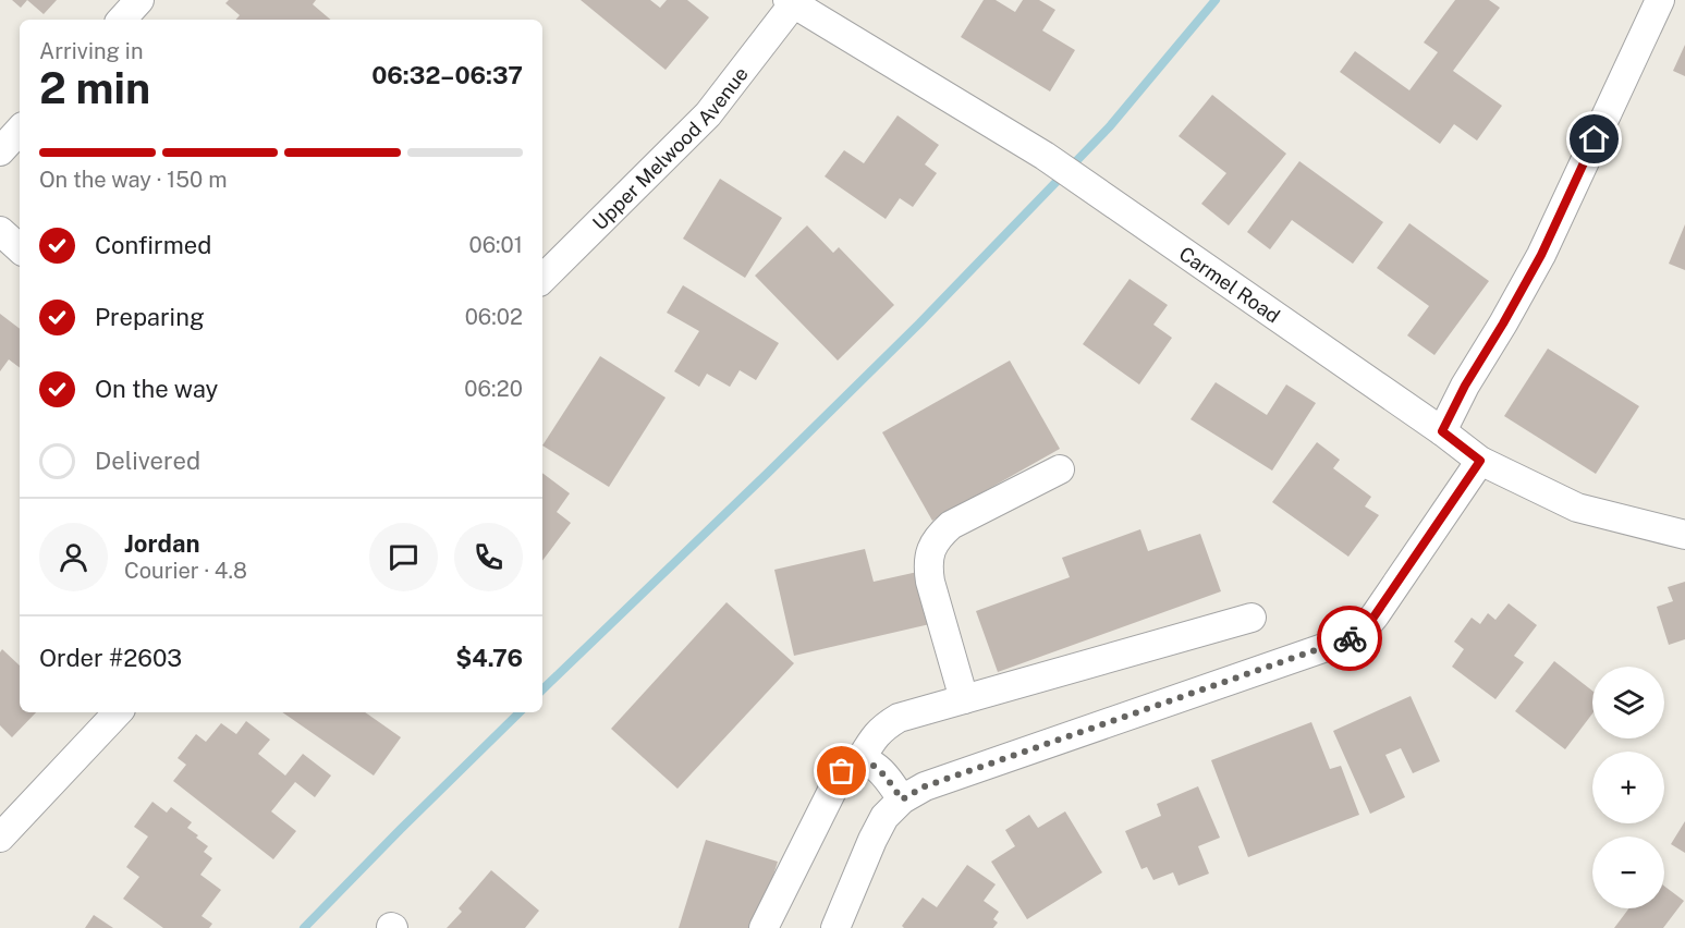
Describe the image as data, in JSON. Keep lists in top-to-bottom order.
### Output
{
  "streets": {
    "street": ["Upper Melwood Avenue", "Carmel Road"]
  },
  "crossings": [
    ["Upper Melwood Avenue", "Carmel Road"]
  ],
  "page": {
    "heading": ["2 min", "Arriving in", "06:32–06:37"],
    "panel": [
      "Jordan",
      "Courier · 4.8",
      "Order #2603",
      "$4.76"
    ],
    "bar": "On the way · 150 m",
    "list": [
      ["Confirmed", "06:01"],
      ["Preparing", "06:02"],
      ["On the way", "06:20"],
      "Delivered"
    ],
    "map_buttons": ["+", "−"]
  }
}
